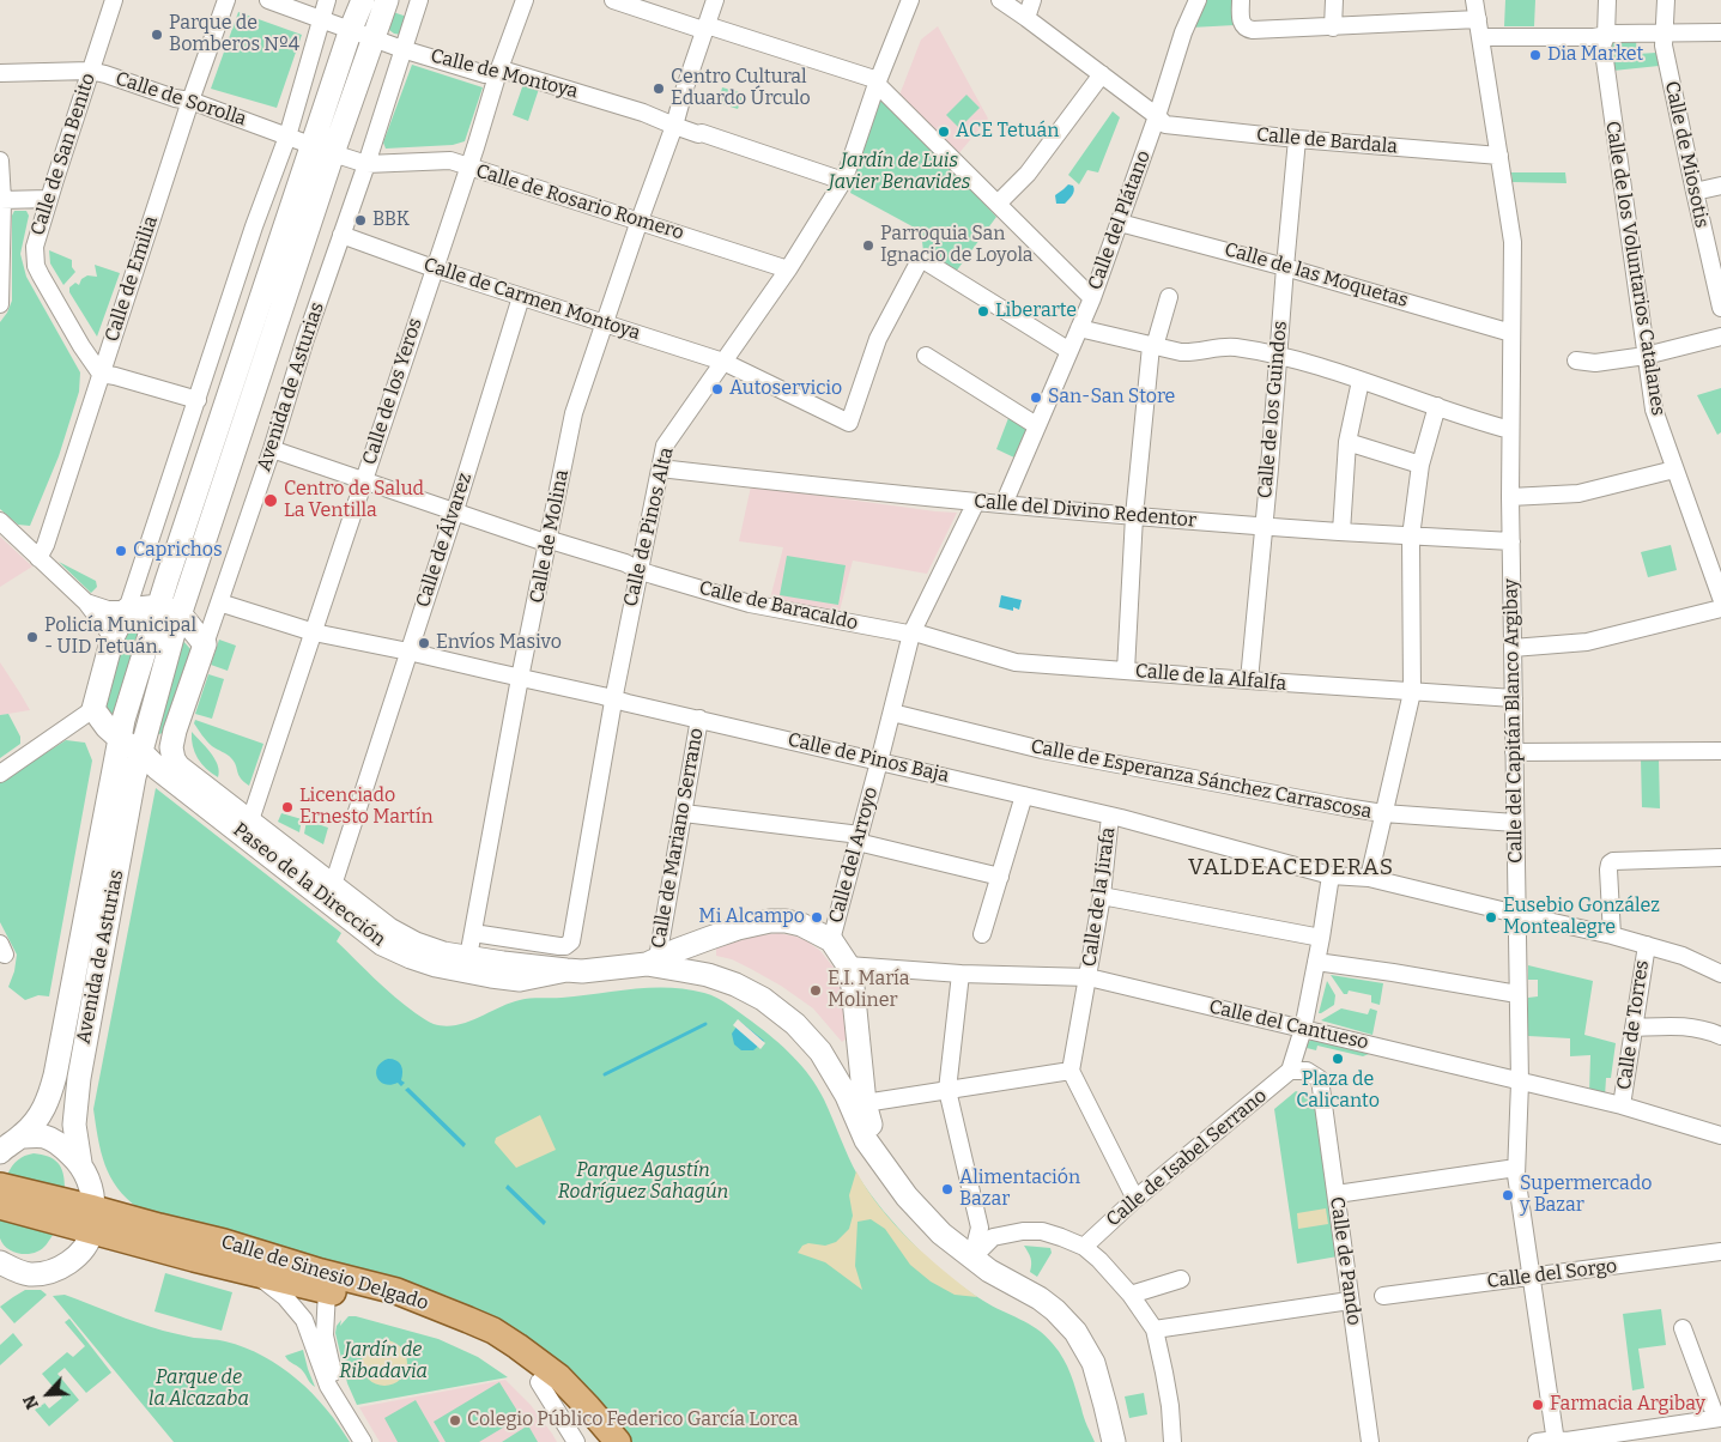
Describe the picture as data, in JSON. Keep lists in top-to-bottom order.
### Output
{
  "streets": {
    "main road": ["Calle de Sinesio Delgado"],
    "street": [
      "Calle de Montoya",
      "Calle de Sorolla",
      "Calle de Bardala",
      "Calle de San Benito",
      "Calle de Miosotis",
      "Calle de Rosario Romero",
      "Calle del Plátano",
      "Calle de los Voluntarios Catalanes",
      "Calle de las Moquetas",
      "Calle de Emilia",
      "Calle de Carmen Montoya",
      "Avenida de Asturias",
      "Calle de los Yeros",
      "Calle de los Guindos",
      "Calle del Divino Redentor",
      "Calle de Pinos Alta",
      "Calle de Molina",
      "Calle de Álvarez",
      "Calle de Baracaldo",
      "Calle de la Alfalfa",
      "Calle del Capitán Blanco Argibay",
      "Calle de Pinos Baja",
      "Calle de Esperanza Sánchez Carrascosa",
      "Calle de Mariano Serrano",
      "Calle del Arroyo",
      "Paseo de la Dirección",
      "Calle de la Jirafa",
      "Calle del Cantueso",
      "Calle de Torres",
      "Calle de Isabel Serrano",
      "Calle de Pando",
      "Calle del Sorgo"
    ]
  },
  "crossings": [
    ["Calle de Montoya", "Avenida de Asturias"],
    ["Calle de Montoya", "Calle de los Yeros"],
    ["Calle de Montoya", "Calle de Pinos Alta"],
    ["Calle de Montoya", "Calle de Molina"],
    ["Calle de Sorolla", "Calle de San Benito"],
    ["Calle de Sorolla", "Calle de Emilia"],
    ["Calle de Bardala", "Calle del Plátano"],
    ["Calle de Bardala", "Calle de los Guindos"],
    ["Calle de Bardala", "Calle del Capitán Blanco Argibay"],
    ["Calle de San Benito", "Calle de Emilia"],
    ["Calle de Rosario Romero", "Avenida de Asturias"],
    ["Calle de Rosario Romero", "Calle de los Yeros"],
    ["Calle de Rosario Romero", "Calle de Pinos Alta"],
    ["Calle de Rosario Romero", "Calle de Molina"],
    ["Calle del Plátano", "Calle de las Moquetas"],
    ["Calle del Plátano", "Calle de Carmen Montoya"],
    ["Calle del Plátano", "Calle del Divino Redentor"],
    ["Calle de las Moquetas", "Calle de los Guindos"],
    ["Calle de las Moquetas", "Calle del Capitán Blanco Argibay"],
    ["Calle de Carmen Montoya", "Avenida de Asturias"],
    ["Calle de Carmen Montoya", "Calle de los Yeros"],
    ["Calle de Carmen Montoya", "Calle de Pinos Alta"],
    ["Calle de Carmen Montoya", "Calle de Molina"],
    ["Calle de Carmen Montoya", "Calle de Álvarez"],
    ["Avenida de Asturias", "Calle de Baracaldo"],
    ["Avenida de Asturias", "Calle de Pinos Baja"],
    ["Avenida de Asturias", "Paseo de la Dirección"],
    ["Calle de los Yeros", "Calle de Baracaldo"],
    ["Calle de los Yeros", "Calle de Pinos Baja"],
    ["Calle de los Yeros", "Paseo de la Dirección"],
    ["Calle de los Guindos", "Calle del Divino Redentor"],
    ["Calle de los Guindos", "Calle de la Alfalfa"],
    ["Calle del Divino Redentor", "Calle de Pinos Alta"],
    ["Calle del Divino Redentor", "Calle del Capitán Blanco Argibay"],
    ["Calle del Divino Redentor", "Calle del Arroyo"],
    ["Calle de Pinos Alta", "Calle de Molina"],
    ["Calle de Pinos Alta", "Calle de Baracaldo"],
    ["Calle de Pinos Alta", "Calle de Pinos Baja"],
    ["Calle de Molina", "Calle de Baracaldo"],
    ["Calle de Molina", "Calle de Pinos Baja"],
    ["Calle de Molina", "Paseo de la Dirección"],
    ["Calle de Álvarez", "Calle de Baracaldo"],
    ["Calle de Álvarez", "Calle de Pinos Baja"],
    ["Calle de Álvarez", "Paseo de la Dirección"],
    ["Calle de Baracaldo", "Calle de la Alfalfa"],
    ["Calle de Baracaldo", "Calle del Arroyo"],
    ["Calle de la Alfalfa", "Calle del Capitán Blanco Argibay"],
    ["Calle de la Alfalfa", "Calle del Arroyo"],
    ["Calle del Capitán Blanco Argibay", "Calle de Pinos Baja"],
    ["Calle del Capitán Blanco Argibay", "Calle de Esperanza Sánchez Carrascosa"],
    ["Calle del Capitán Blanco Argibay", "Calle del Cantueso"],
    ["Calle del Capitán Blanco Argibay", "Calle del Sorgo"],
    ["Calle de Pinos Baja", "Calle de Mariano Serrano"],
    ["Calle de Pinos Baja", "Calle del Arroyo"],
    ["Calle de Pinos Baja", "Calle de la Jirafa"],
    ["Calle de Pinos Baja", "Calle de Torres"],
    ["Calle de Esperanza Sánchez Carrascosa", "Calle del Arroyo"],
    ["Calle de Mariano Serrano", "Paseo de la Dirección"],
    ["Calle del Arroyo", "Paseo de la Dirección"],
    ["Paseo de la Dirección", "Calle del Cantueso"],
    ["Calle de la Jirafa", "Calle del Cantueso"],
    ["Calle del Cantueso", "Calle de Torres"],
    ["Calle de Isabel Serrano", "Calle de Pando"]
  ],
  "districts": ["VALDEACEDERAS"],
  "parks": [
    "Jardín de Luis Javier Benavides",
    "Parque Agustín Rodríguez Sahagún",
    "Jardín de Ribadavia",
    "Parque de la Alcazaba"
  ],
  "places": [
    "Parque de Bomberos Nº4",
    "Dia Market",
    "Centro Cultural Eduardo Úrculo",
    "ACE Tetuán",
    "BBK",
    "Parroquia San Ignacio de Loyola",
    "Liberarte",
    "Autoservicio",
    "San-San Store",
    "Centro de Salud La Ventilla",
    "Caprichos",
    "Policía Municipal - UID Tetuán.",
    "Envíos Masivo",
    "Licenciado Ernesto Martín",
    "Mi Alcampo",
    "Eusebio González Montealegre",
    "E.I. María Moliner",
    "Plaza de Calicanto",
    "Alimentación Bazar",
    "Supermercado y Bazar",
    "Farmacia Argibay",
    "Colegio Público Federico García Lorca"
  ],
  "north": "bottom left"
}
